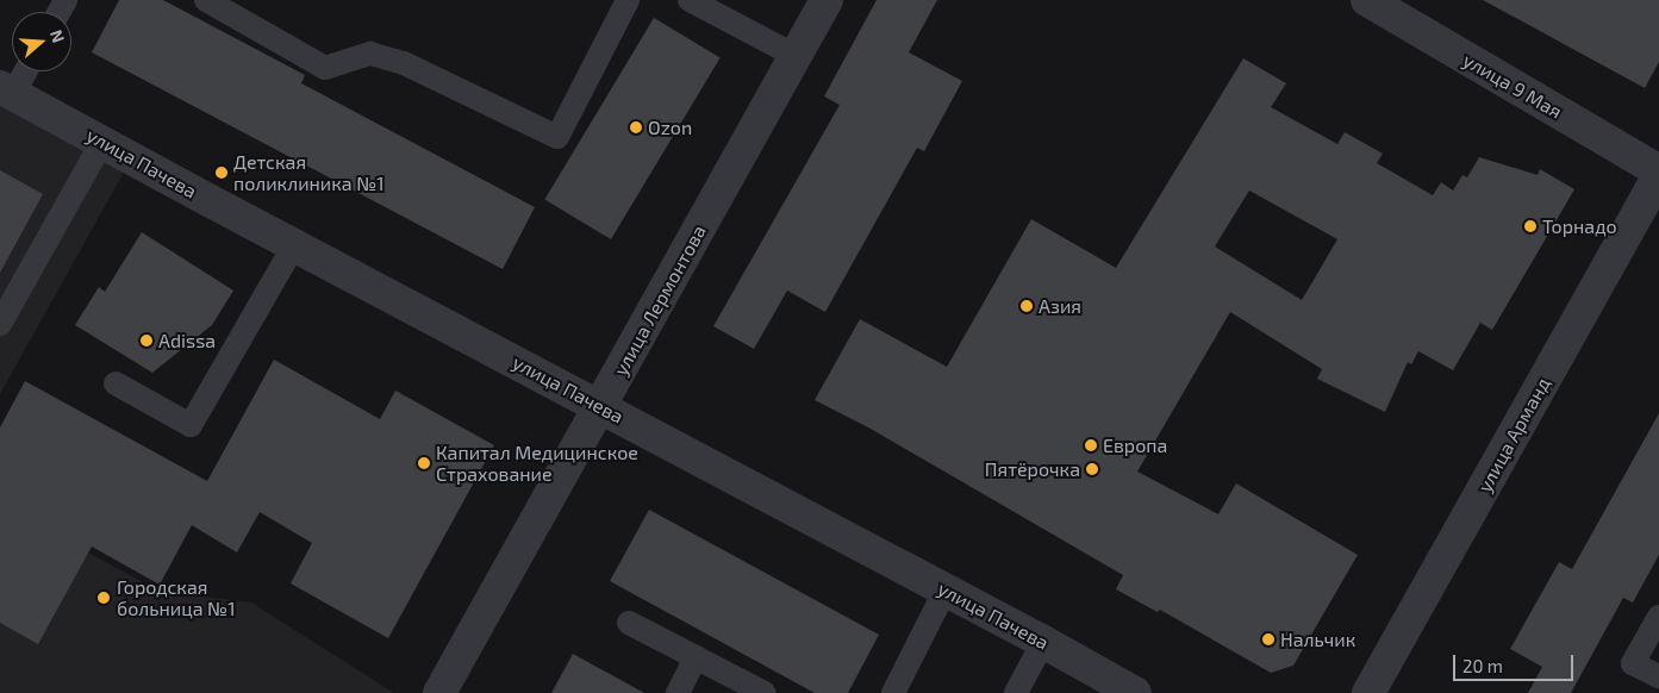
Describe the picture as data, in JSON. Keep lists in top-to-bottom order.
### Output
{
  "streets": {
    "street": [
      "улица 9 Мая",
      "улица Пачева",
      "улица Лермонтова",
      "улица Арманд"
    ]
  },
  "crossings": [
    ["улица 9 Мая", "улица Арманд"],
    ["улица Пачева", "улица Лермонтова"]
  ],
  "places": [
    "Ozon",
    "Детская поликлиника №1",
    "Торнадо",
    "Азия",
    "Adissa",
    "Европа",
    "Капитал Медицинское Страхование",
    "Пятёрочка",
    "Городская больница №1",
    "Нальчик"
  ],
  "scale_bar": "20 m",
  "north": "right"
}
